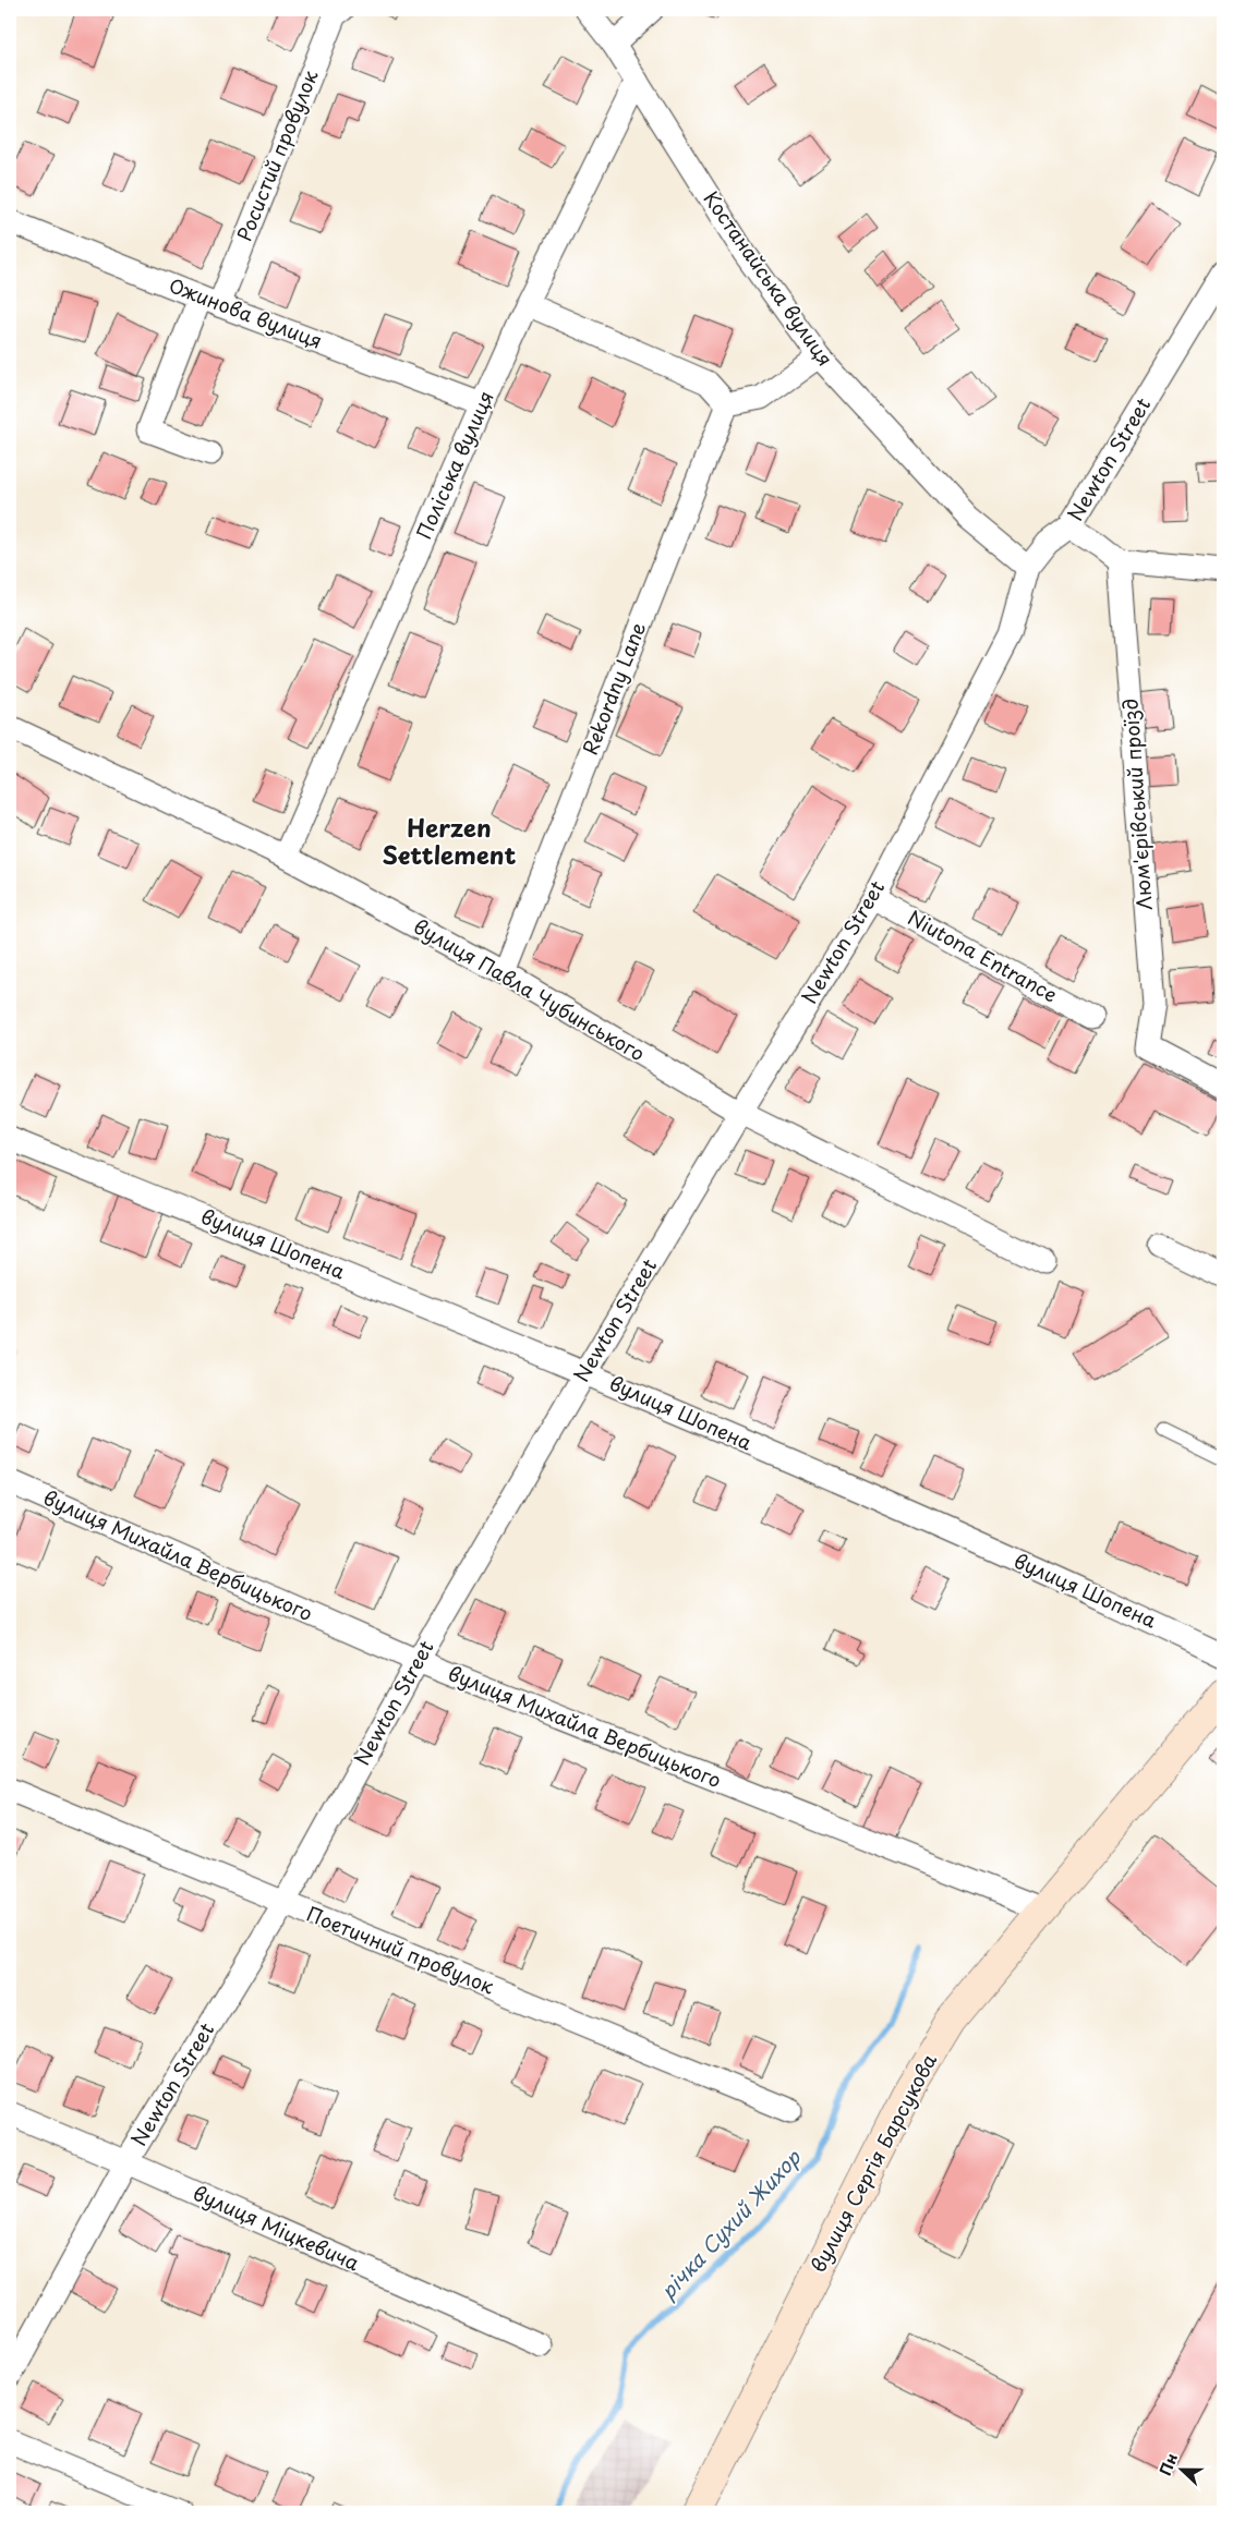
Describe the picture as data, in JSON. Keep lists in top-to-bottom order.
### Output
{
  "streets": {
    "main road": ["вулиця Сергія Барсукова"],
    "street": [
      "Росистий провулок",
      "Костанайська вулиця",
      "Ожинова вулиця",
      "Newton Street",
      "Поліська вулиця",
      "Rekordny Lane",
      "Люм'єрівський проїзд",
      "Niutona Entrance",
      "вулиця Павла Чубинського",
      "вулиця Шопена",
      "вулиця Михайла Вербицького",
      "Поетичний провулок",
      "вулиця Міцкевича"
    ]
  },
  "crossings": [
    ["Росистий провулок", "Ожинова вулиця"],
    ["Костанайська вулиця", "Newton Street"],
    ["Костанайська вулиця", "Поліська вулиця"],
    ["Ожинова вулиця", "Поліська вулиця"],
    ["Newton Street", "Niutona Entrance"],
    ["Newton Street", "вулиця Павла Чубинського"],
    ["Newton Street", "вулиця Шопена"],
    ["Newton Street", "вулиця Михайла Вербицького"],
    ["Newton Street", "Поетичний провулок"],
    ["Newton Street", "вулиця Міцкевича"],
    ["Поліська вулиця", "вулиця Павла Чубинського"],
    ["Rekordny Lane", "вулиця Павла Чубинського"],
    ["вулиця Михайла Вербицького", "вулиця Сергія Барсукова"]
  ],
  "districts": ["Herzen Settlement"],
  "water": ["річка Сухий Жихор"],
  "north": "left"
}
